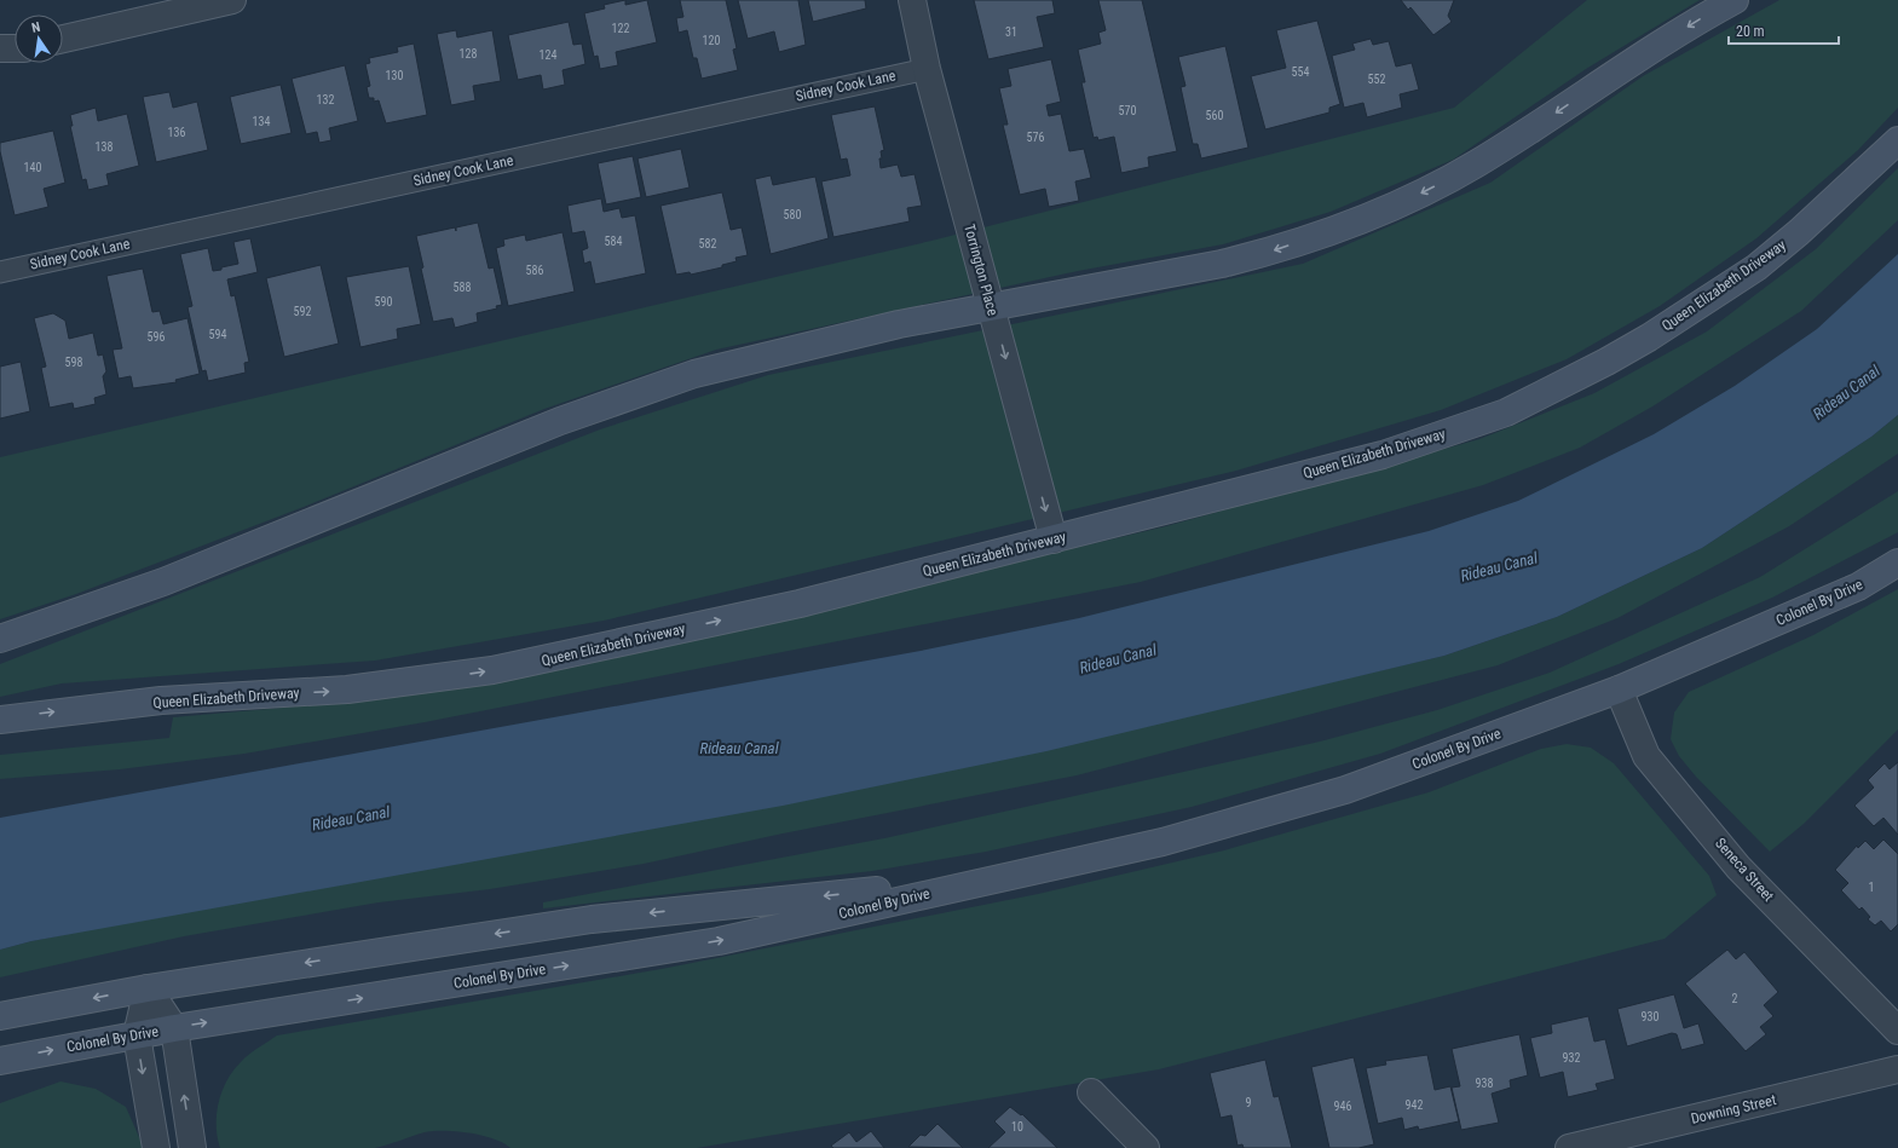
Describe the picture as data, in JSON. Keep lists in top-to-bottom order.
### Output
{
  "streets": {
    "main road": ["Queen Elizabeth Driveway", "Colonel By Drive"],
    "street": ["Torrington Place", "Seneca Street", "Downing Street"],
    "lane": ["Sidney Cook Lane"]
  },
  "crossings": [
    ["Sidney Cook Lane", "Torrington Place"],
    ["Torrington Place", "Queen Elizabeth Driveway"],
    ["Colonel By Drive", "Seneca Street"]
  ],
  "one_way": ["Torrington Place"],
  "water": ["Rideau Canal"],
  "house_numbers": [
    "122",
    "31",
    "120",
    "128",
    "124",
    "554",
    "130",
    "552",
    "132",
    "570",
    "560",
    "134",
    "136",
    "576",
    "138",
    "140",
    "580",
    "584",
    "582",
    "586",
    "588",
    "590",
    "592",
    "594",
    "596",
    "598",
    "1",
    "2",
    "930",
    "932",
    "938",
    "9",
    "942",
    "946",
    "10"
  ],
  "scale_bar": "20 m",
  "north": "top"
}
